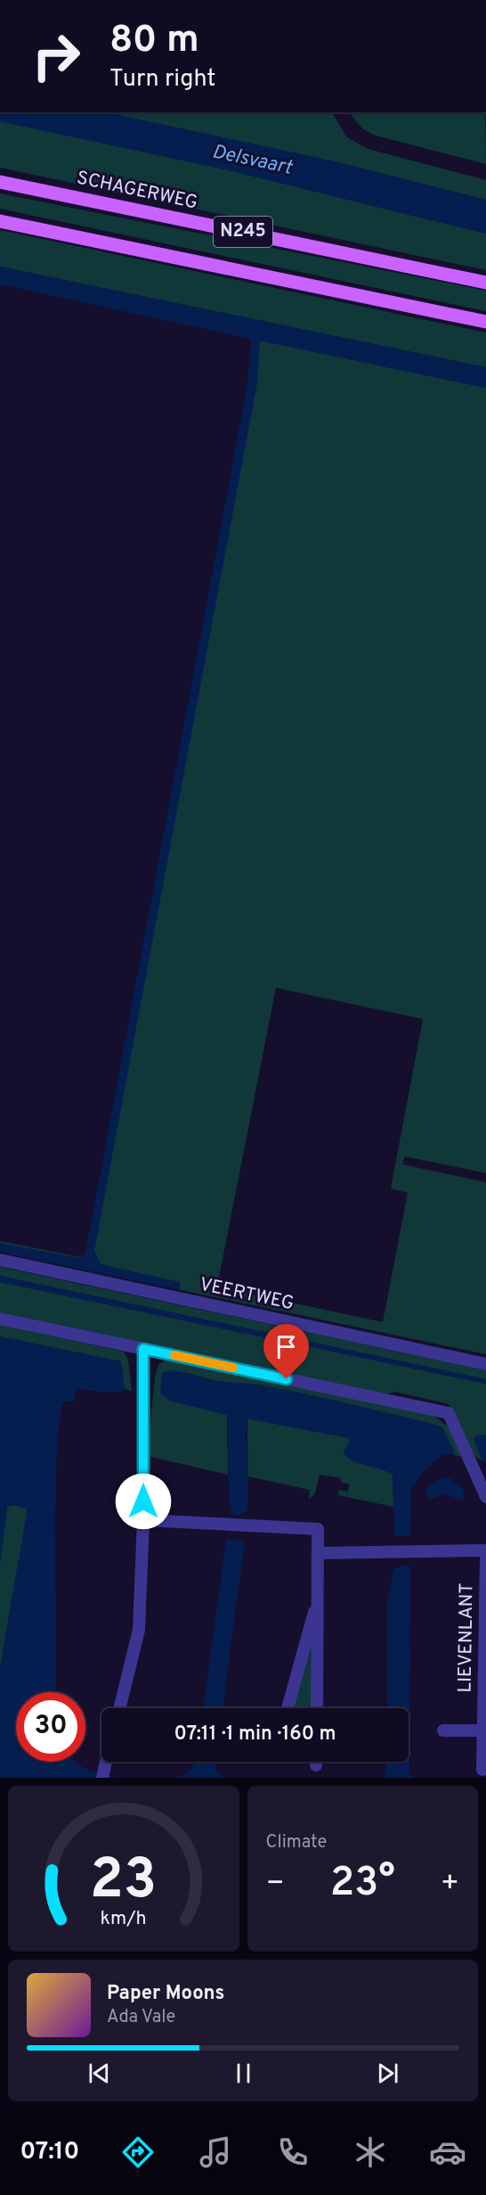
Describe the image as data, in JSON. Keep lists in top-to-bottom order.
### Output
{
  "streets": {
    "main road": ["SCHAGERWEG", "N245"],
    "street": ["VEERTWEG", "LIEVENLANT"]
  },
  "water": ["Delsvaart"],
  "page": {
    "turn": ["80 m", "Turn right"],
    "limit": "30",
    "trip": "07:11 · 1 min · 160 m",
    "tile": "Climate",
    "heat": ["−", "23°", "+"],
    "song": ["Paper Moons", "Ada Vale"],
    "tabs": "07:10",
    "gauge": ["23", "km/h"]
  }
}
